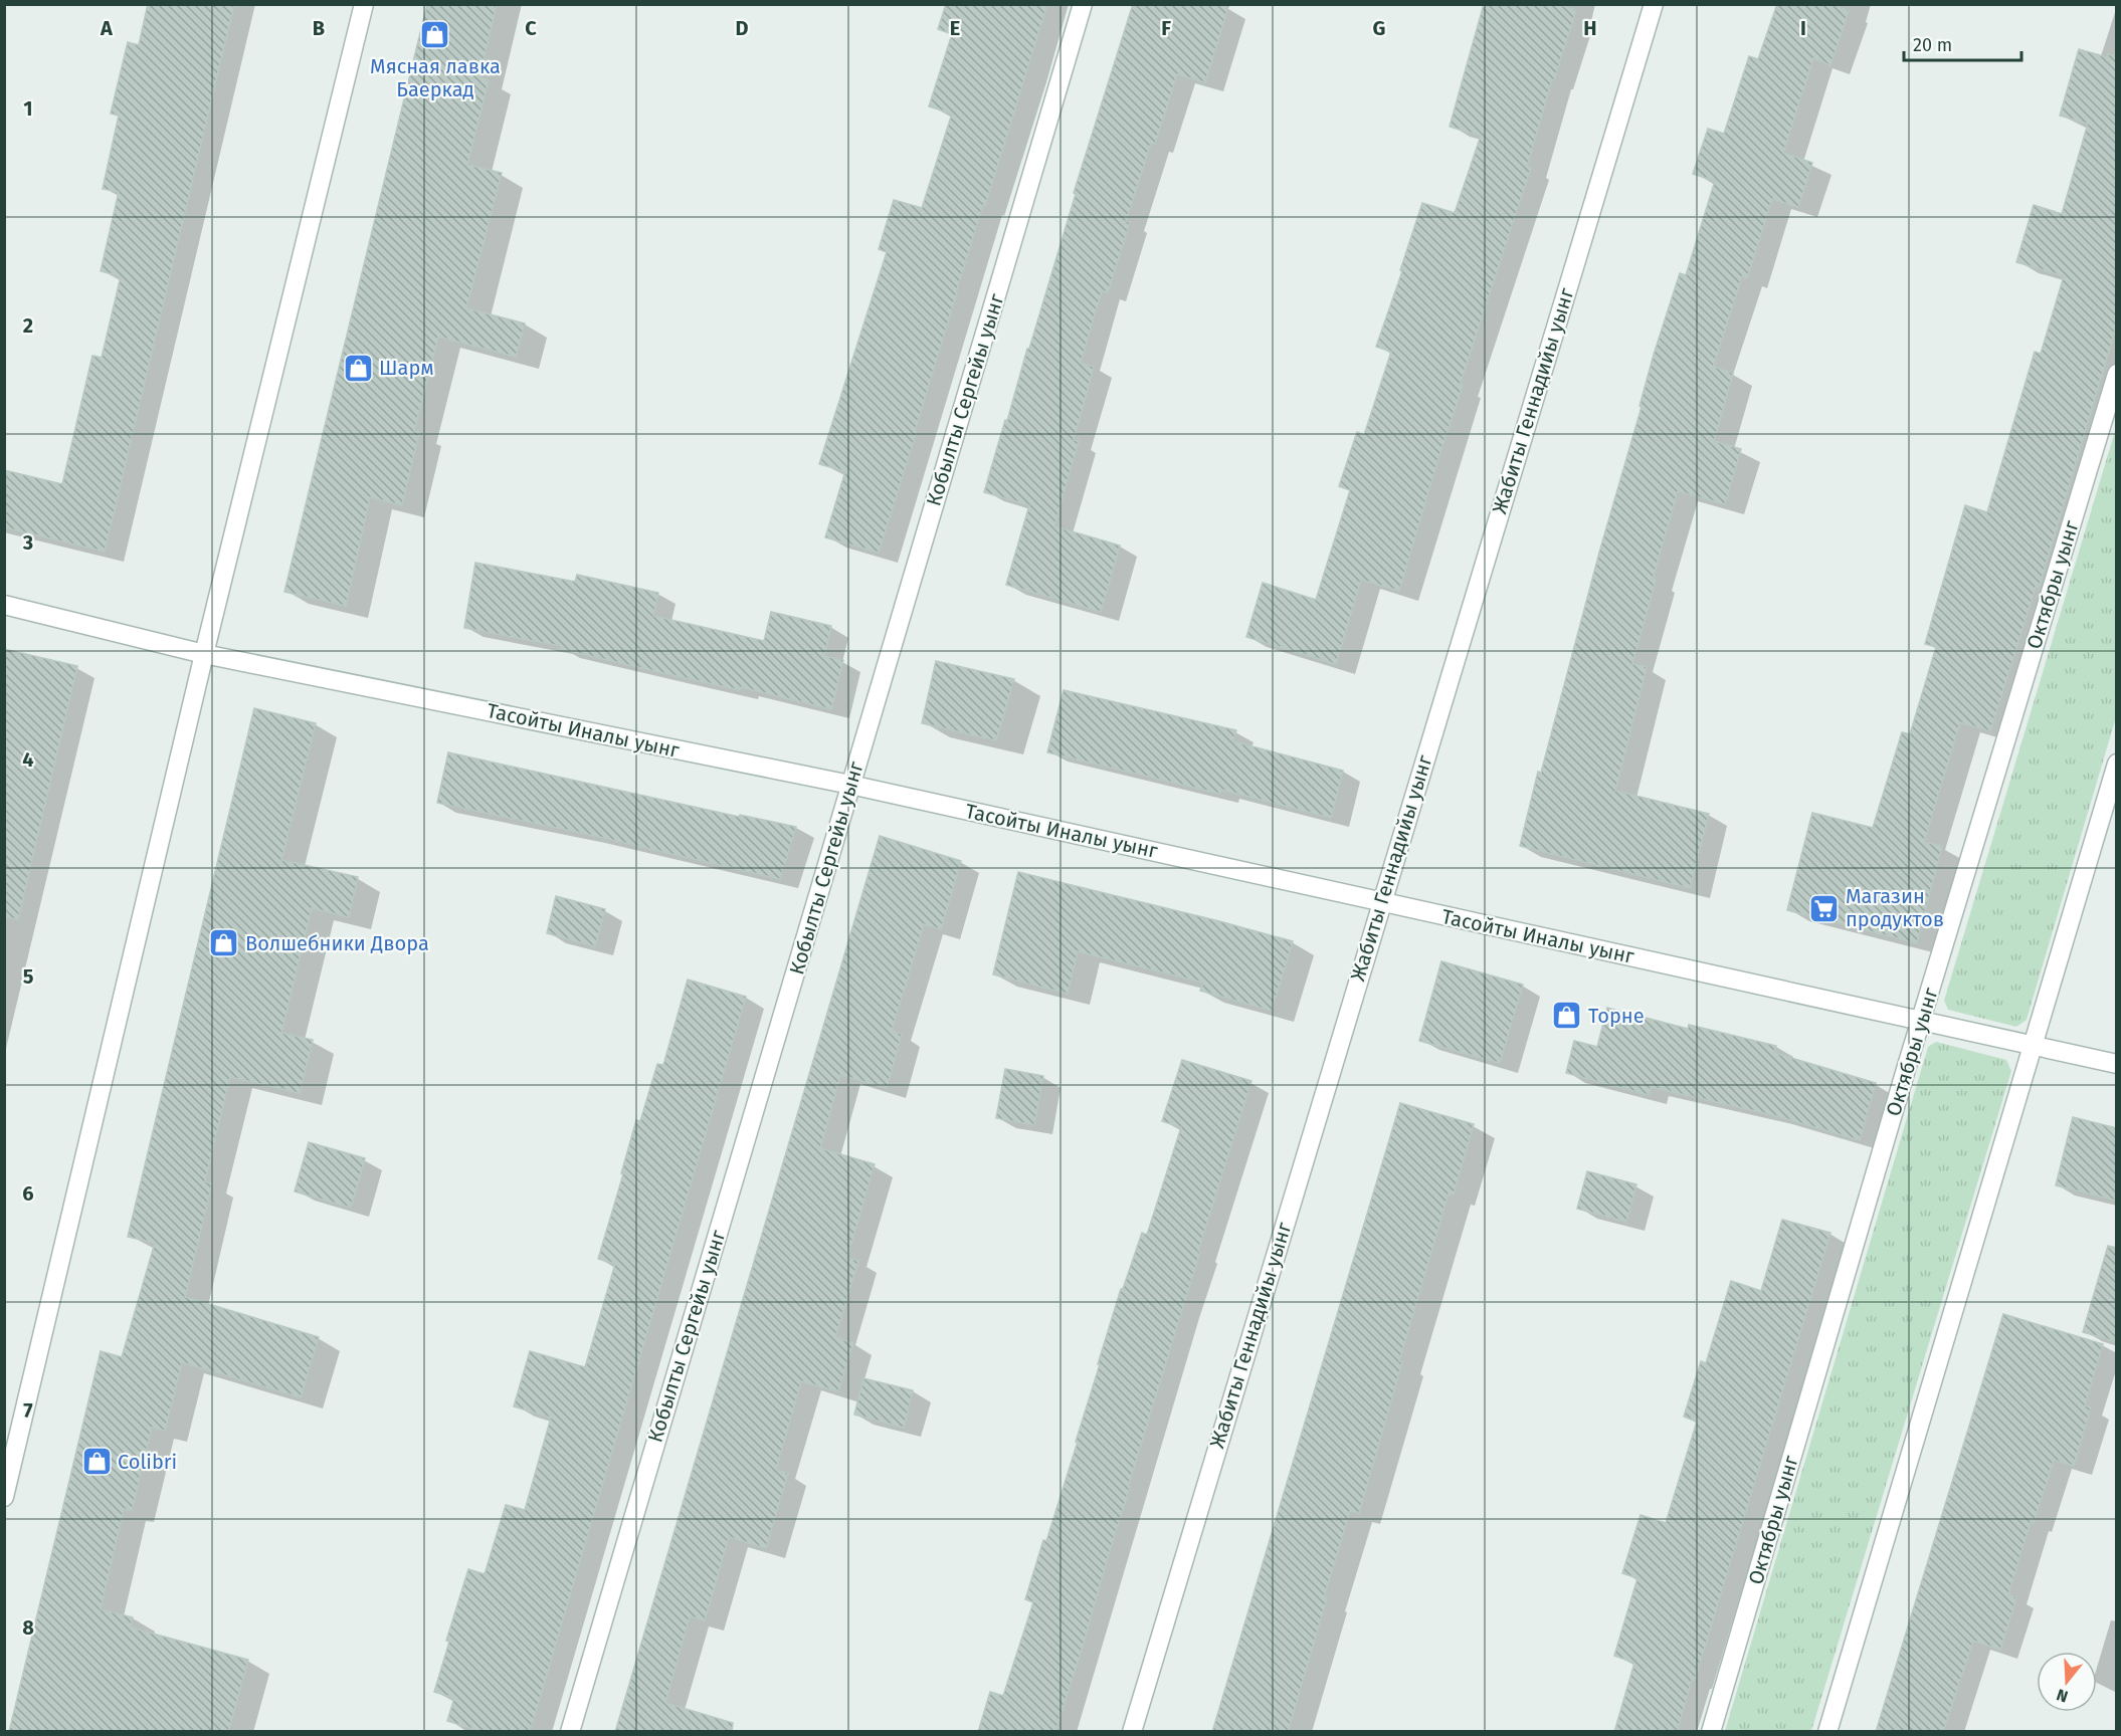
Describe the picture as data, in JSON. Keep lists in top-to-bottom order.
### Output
{
  "streets": {
    "street": [
      "Кобылты Сергейы уынг",
      "Жабиты Геннадийы уынг",
      "Октябры уынг",
      "Тасойты Иналы уынг"
    ]
  },
  "crossings": [
    ["Кобылты Сергейы уынг", "Тасойты Иналы уынг"],
    ["Жабиты Геннадийы уынг", "Тасойты Иналы уынг"],
    ["Октябры уынг", "Тасойты Иналы уынг"]
  ],
  "places": {
    "shop": [
      "Мясная лавка Баеркад",
      "Шарм",
      "Волшебники Двора",
      "Торне",
      "Colibri"
    ],
    "supermarket": ["Магазин продуктов"]
  },
  "scale_bar": "20 m",
  "north": "bottom",
  "grid": {
    "columns": [
      "A",
      "B",
      "C",
      "D",
      "E",
      "F",
      "G",
      "H",
      "I"
    ],
    "rows": [
      "1",
      "2",
      "3",
      "4",
      "5",
      "6",
      "7",
      "8"
    ]
  }
}
